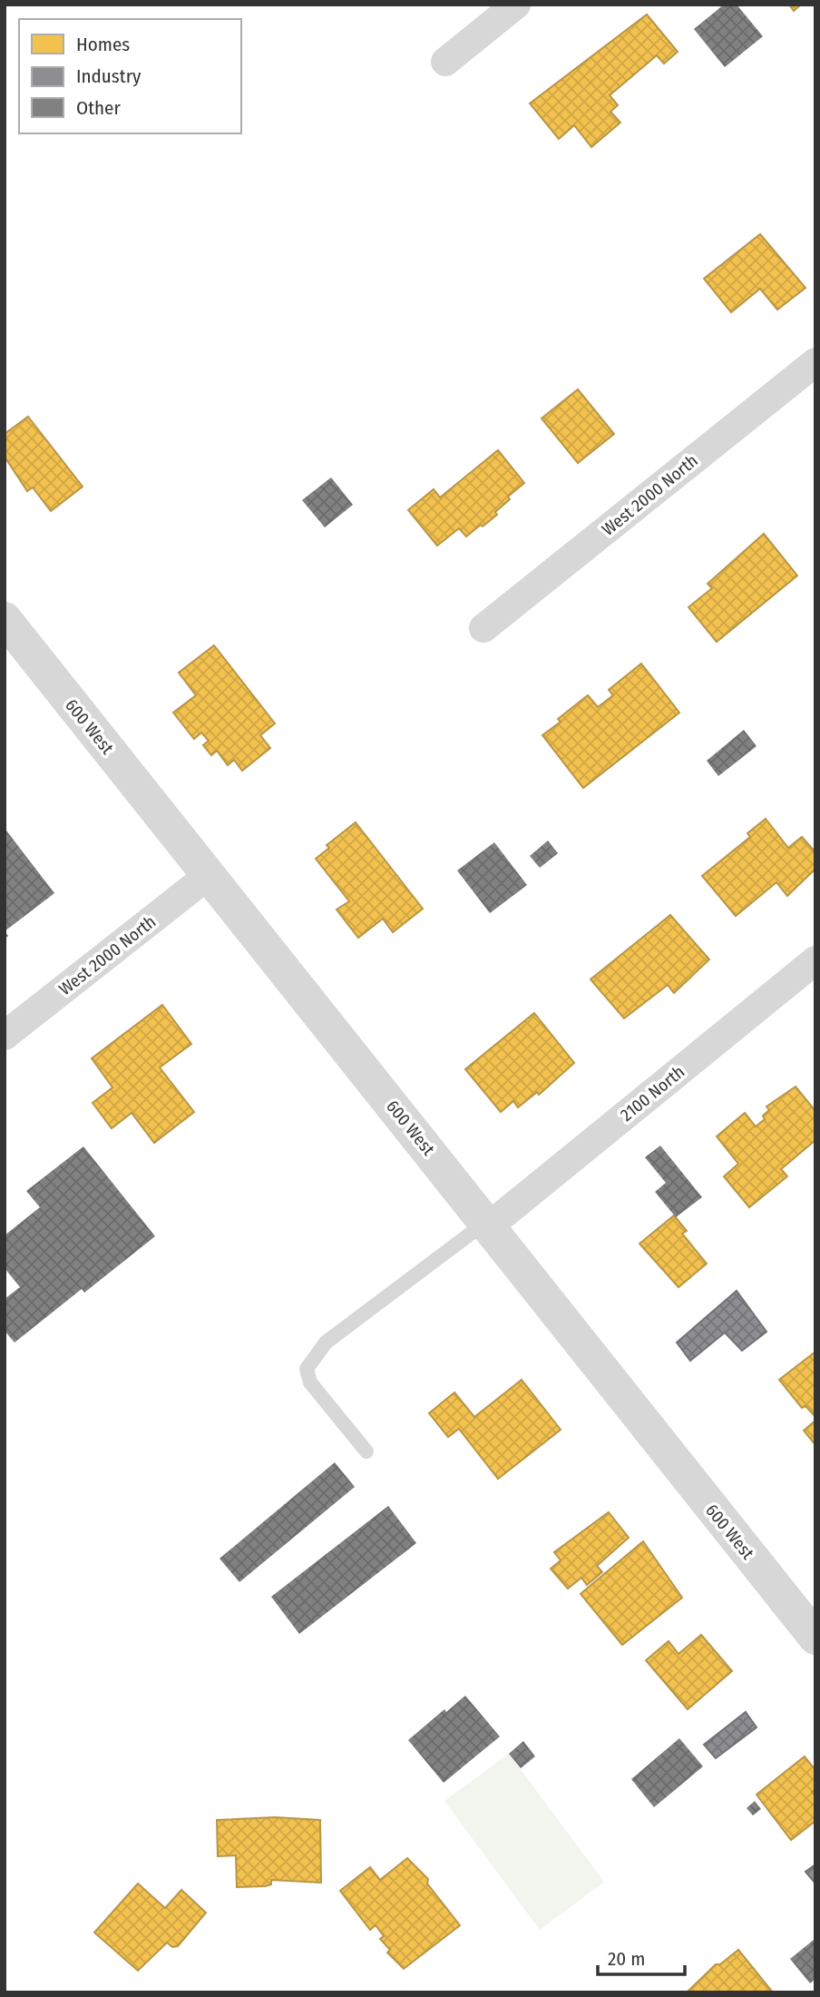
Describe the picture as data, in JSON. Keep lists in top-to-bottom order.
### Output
{
  "streets": {
    "street": ["West 2000 North", "600 West", "2100 North"]
  },
  "crossings": [
    ["West 2000 North", "600 West"],
    ["600 West", "2100 North"]
  ],
  "legend": ["Homes", "Industry", "Other"],
  "scale_bar": "20 m"
}
